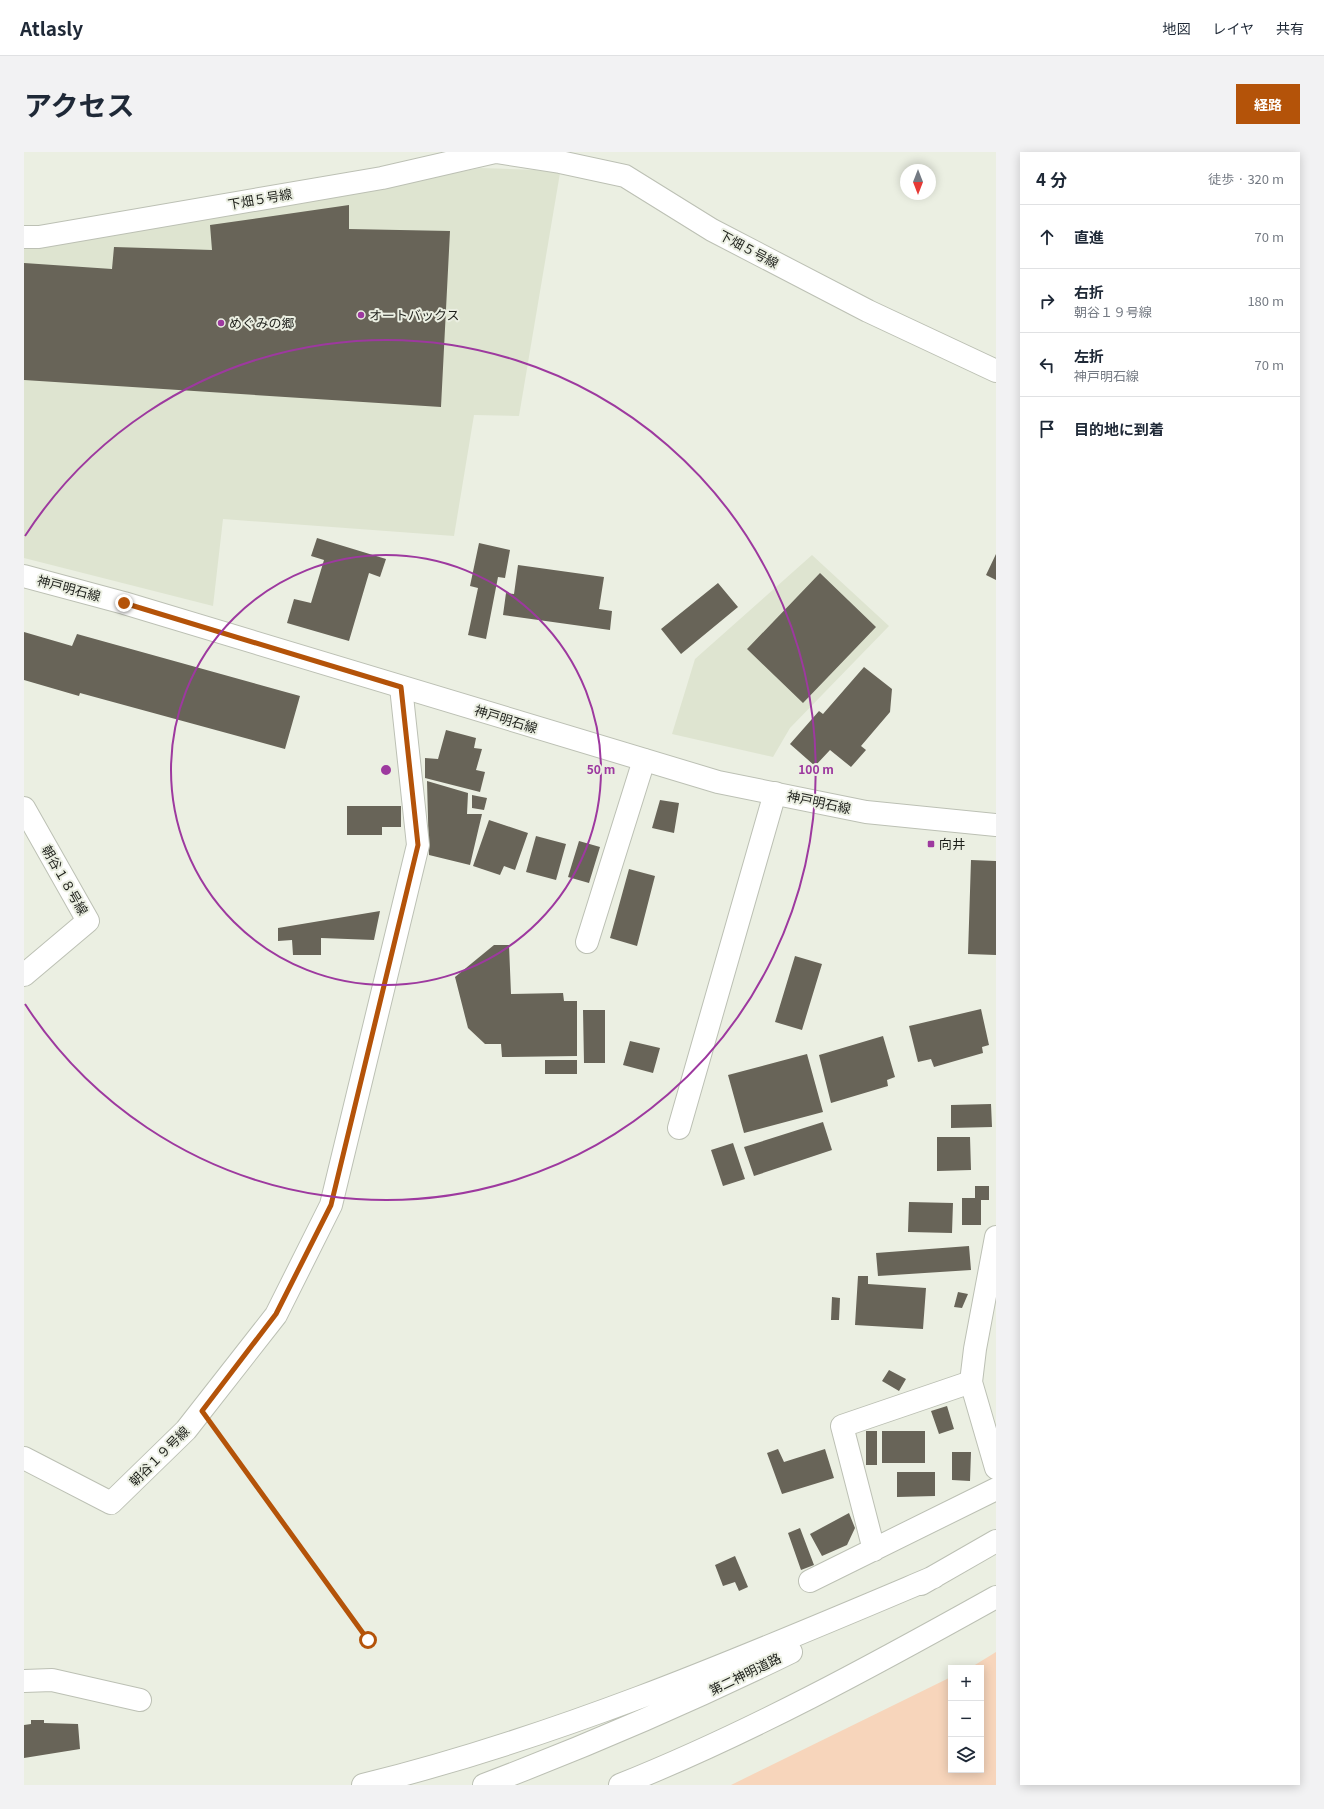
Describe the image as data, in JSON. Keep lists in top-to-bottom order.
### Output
{
  "streets": {
    "main road": [
      "下畑５号線",
      "神戸明石線",
      "朝谷１８号線",
      "朝谷１９号線",
      "第二神明道路"
    ]
  },
  "crossings": [
    ["神戸明石線", "朝谷１９号線"]
  ],
  "places": {
    "other": ["オートバックス", "めぐみの郷"],
    "transit": ["向井"]
  },
  "north": "bottom",
  "page": {
    "header": "Atlasly",
    "nav": ["地図", "レイヤ", "共有"],
    "title": "アクセス",
    "buttons": "経路",
    "heading": ["4 分", "徒歩 · 320 m"],
    "list": [
      ["直進", "70 m"],
      ["右折", "朝谷１９号線", "180 m"],
      ["左折", "神戸明石線", "70 m"],
      "目的地に到着"
    ],
    "map_buttons": ["+", "−"]
  },
  "rings": ["50 m", "100 m"]
}
